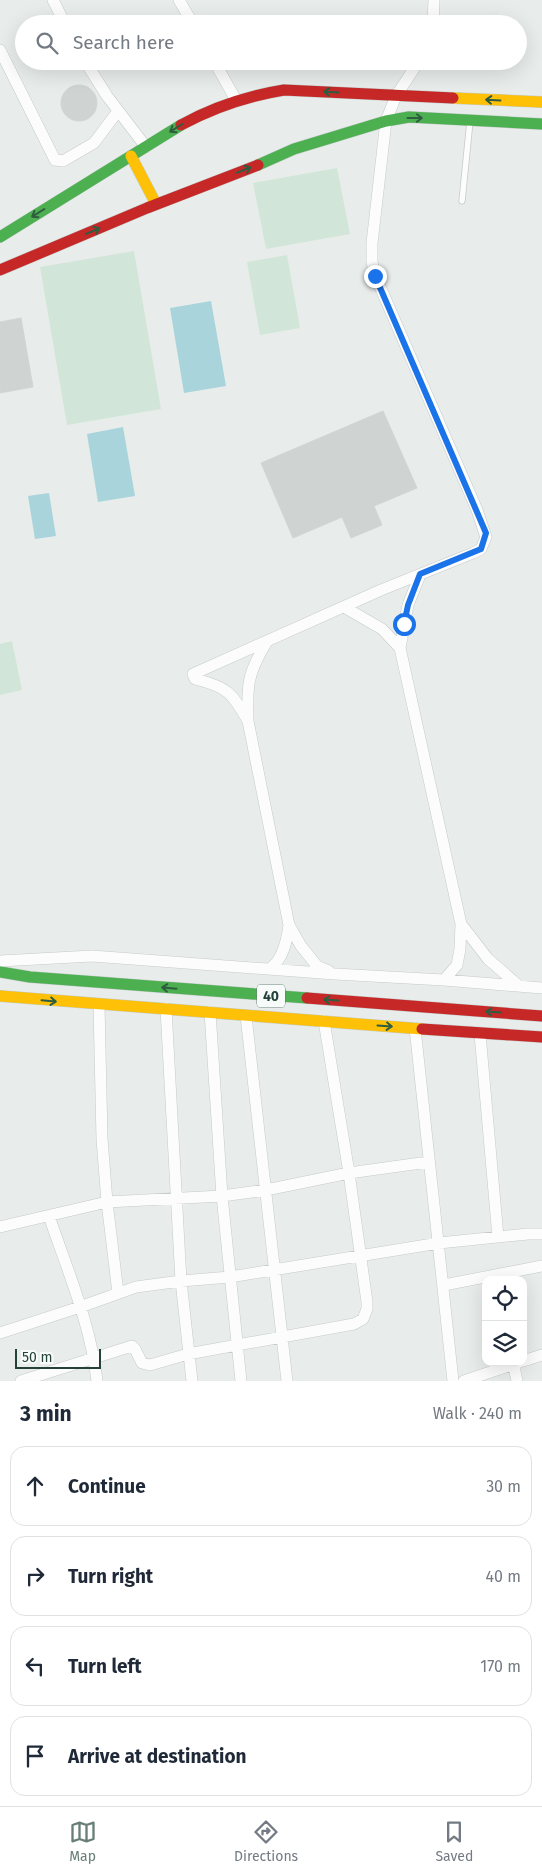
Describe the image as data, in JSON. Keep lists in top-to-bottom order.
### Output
{
  "streets": {
    "main road": ["40"]
  },
  "scale_bar": "50 m",
  "page": {
    "search": "Search here",
    "scale": "50 m",
    "heading": ["3 min", "Walk · 240 m"],
    "list": [
      ["Continue", "30 m"],
      ["Turn right", "40 m"],
      ["Turn left", "170 m"],
      "Arrive at destination"
    ],
    "nav": ["Map", "Directions", "Saved"]
  }
}
